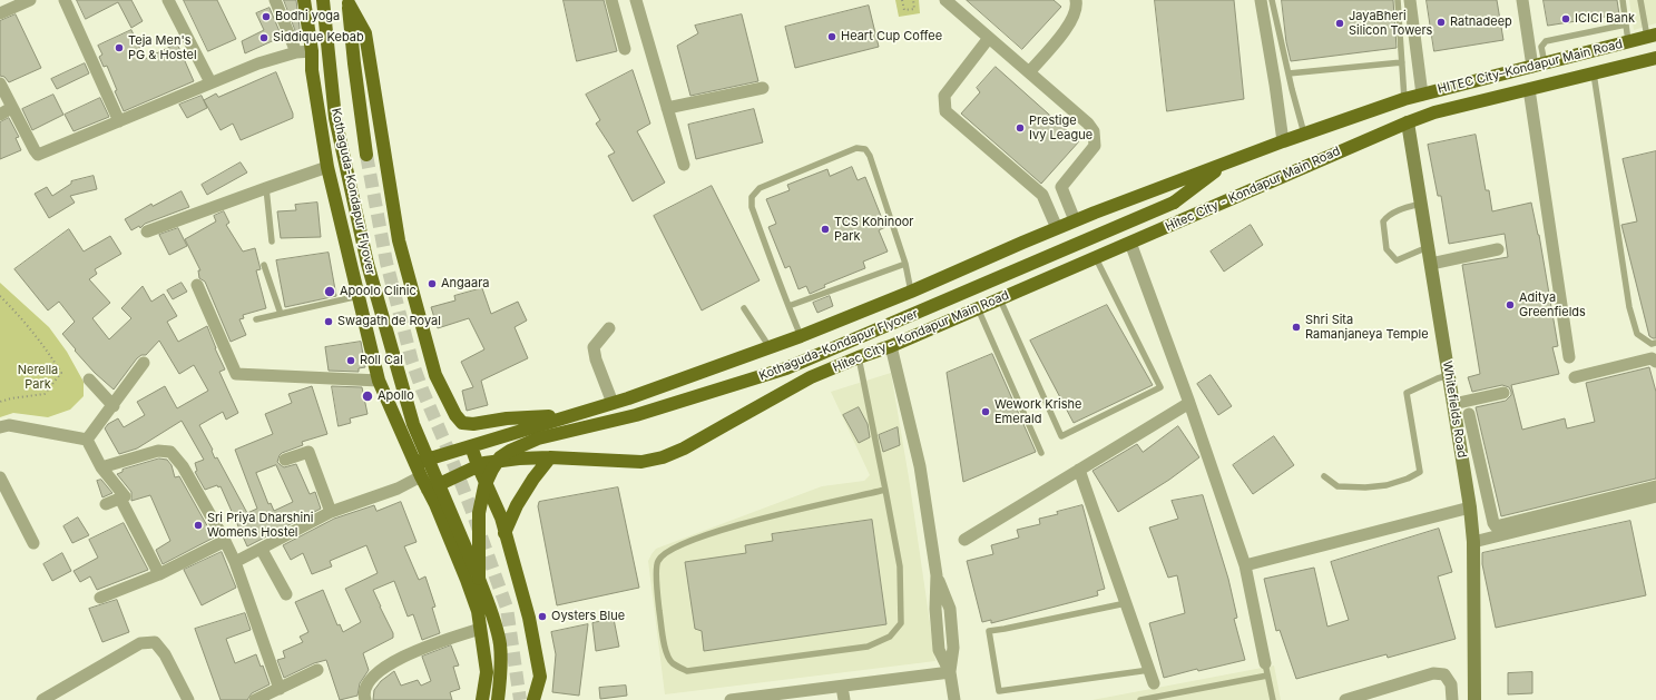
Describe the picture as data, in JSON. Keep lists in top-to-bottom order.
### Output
{
  "streets": {
    "main road": ["HITEC City–Kondapur Main Road", "Hitec City - Kondapur Main Road", "Kothaguda-Kondapur Flyover"],
    "street": ["Whitefields Road"]
  },
  "crossings": [
    ["HITEC City–Kondapur Main Road", "Hitec City - Kondapur Main Road"],
    ["HITEC City–Kondapur Main Road", "Whitefields Road"],
    ["Hitec City - Kondapur Main Road", "Whitefields Road"]
  ],
  "parks": ["Nerella Park"],
  "places": [
    "Bodhi yoga",
    "ICICI Bank",
    "Ratnadeep",
    "JayaBheri Silicon Towers",
    "Heart Cup Coffee",
    "Siddique Kebab",
    "Teja Men's PG & Hostel",
    "Prestige Ivy League",
    "TCS Kohinoor Park",
    "Angaara",
    "Apoolo Clinic",
    "Aditya Greenfields",
    "Swagath de Royal",
    "Shri Sita Ramanjaneya Temple",
    "Roll Cal",
    "Apollo",
    "Wework Krishe Emerald",
    "Sri Priya Dharshini Womens Hostel",
    "Oysters Blue"
  ]
}
